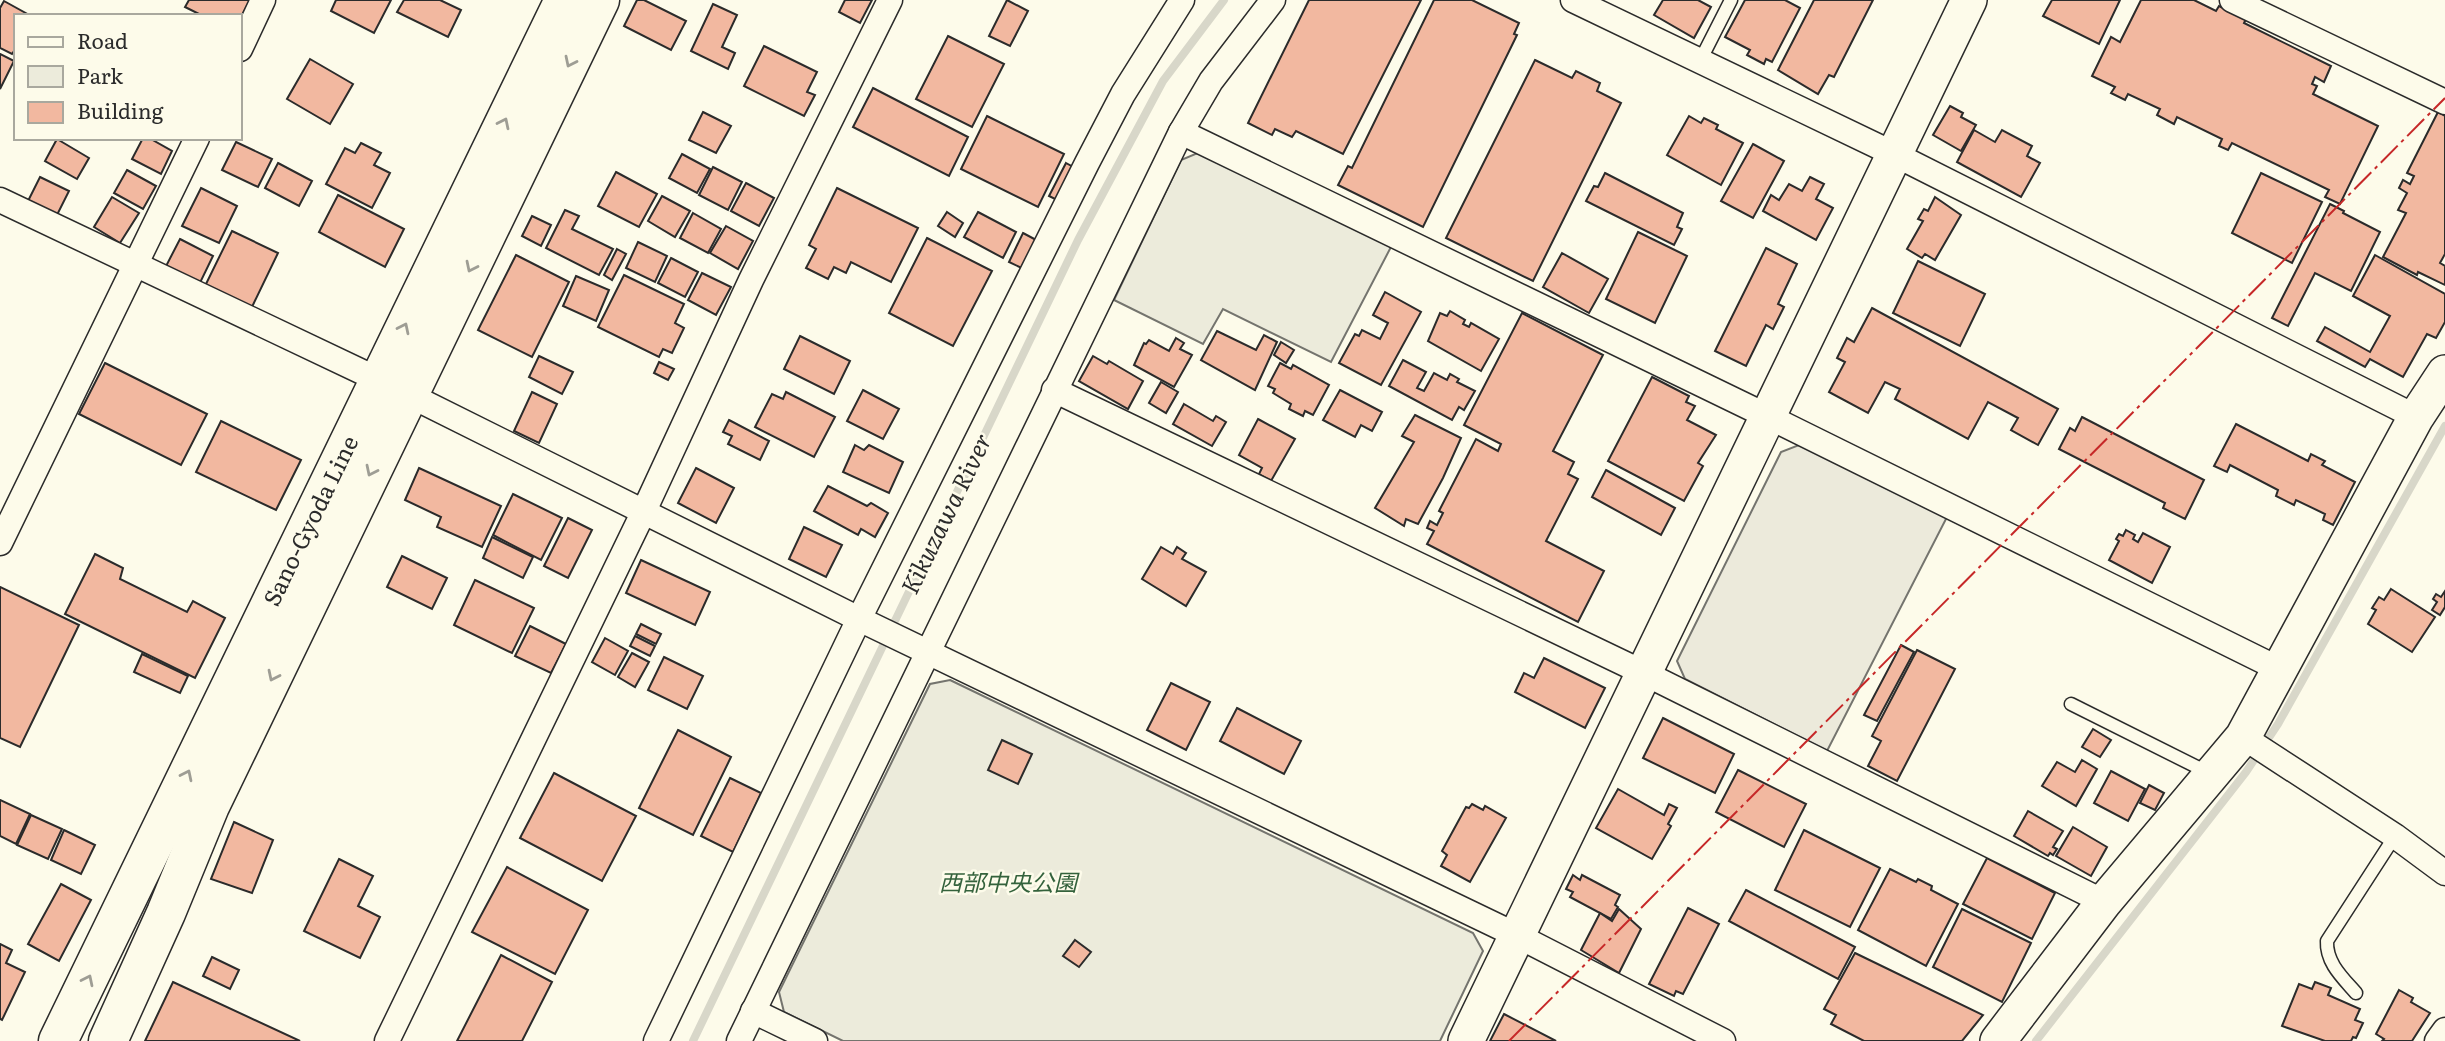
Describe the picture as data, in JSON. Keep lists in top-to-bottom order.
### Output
{
  "streets": {
    "main road": ["Sano-Gyoda Line"]
  },
  "water": ["Kikuzawa River"],
  "parks": ["西部中央公園"],
  "legend": ["Road", "Park", "Building"]
}
